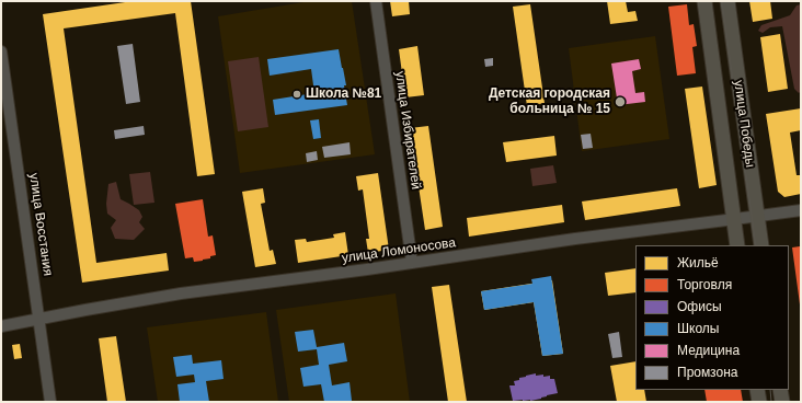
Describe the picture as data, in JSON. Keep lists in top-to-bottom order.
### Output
{
  "streets": {
    "main road": ["улица Победы"],
    "street": ["улица Избирателей", "улица Восстания", "улица Ломоносова"]
  },
  "crossings": [
    ["улица Победы", "улица Ломоносова"],
    ["улица Избирателей", "улица Ломоносова"],
    ["улица Восстания", "улица Ломоносова"]
  ],
  "places": ["Школа №81", "Детская городская больница № 15"],
  "legend": [
    "Жильё",
    "Торговля",
    "Офисы",
    "Школы",
    "Медицина",
    "Промзона"
  ]
}
